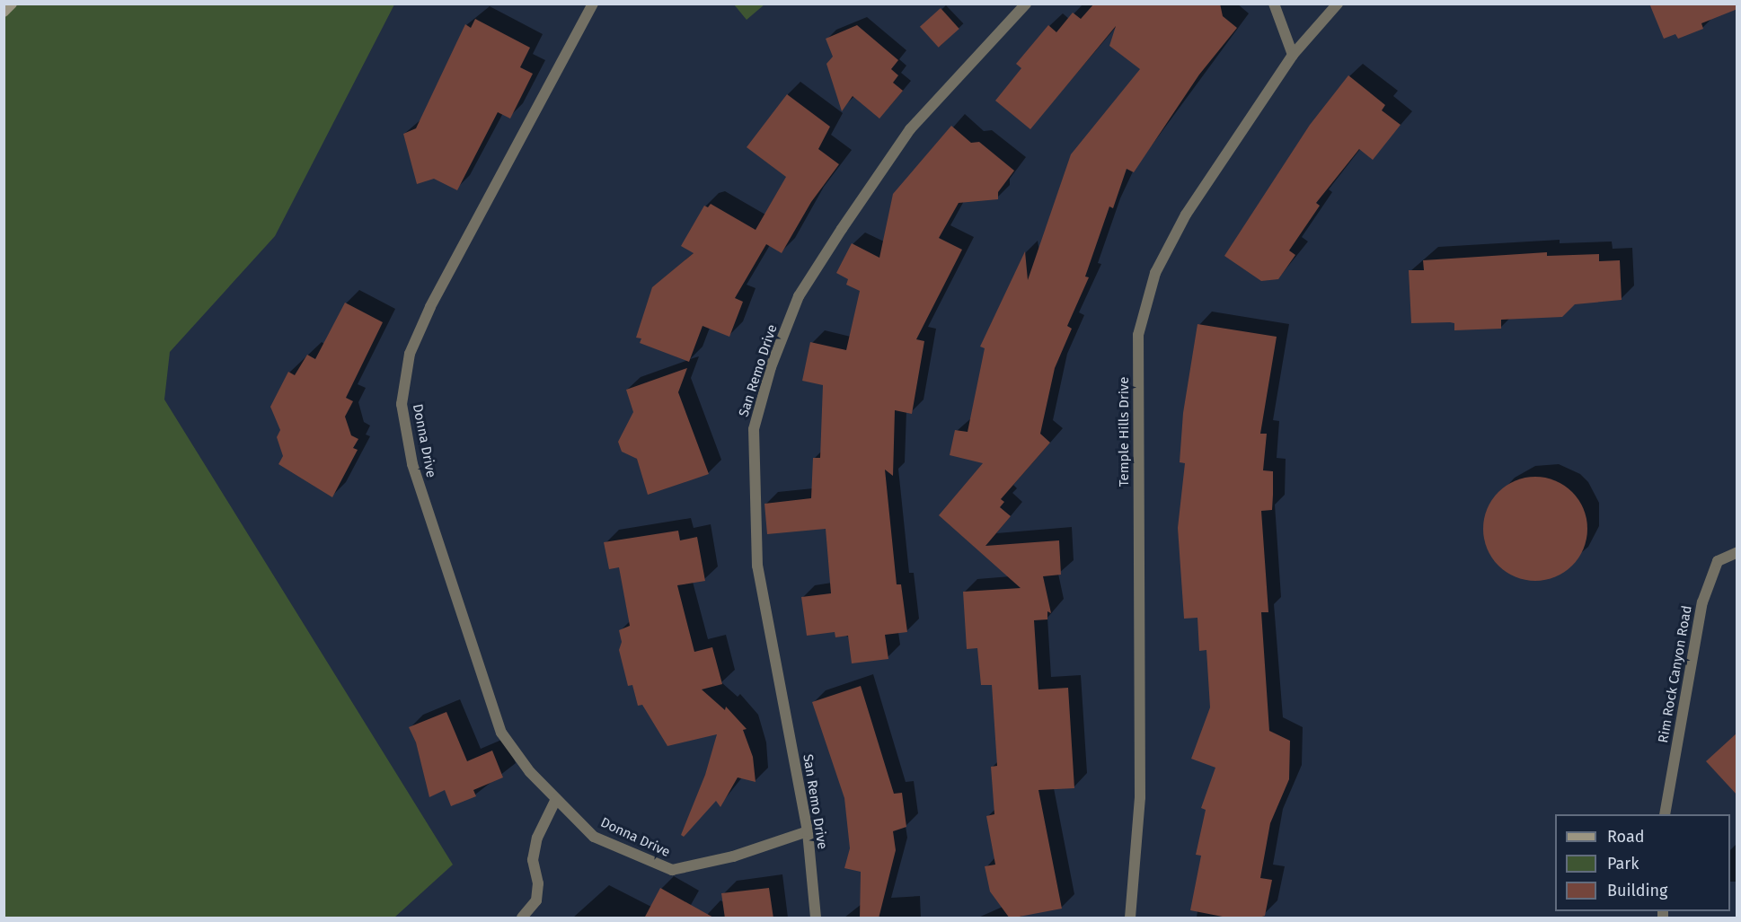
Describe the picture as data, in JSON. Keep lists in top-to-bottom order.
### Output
{
  "streets": {
    "street": [
      "San Remo Drive",
      "Temple Hills Drive",
      "Donna Drive",
      "Rim Rock Canyon Road"
    ]
  },
  "crossings": [
    ["San Remo Drive", "Donna Drive"]
  ],
  "legend": ["Road", "Park", "Building"]
}
